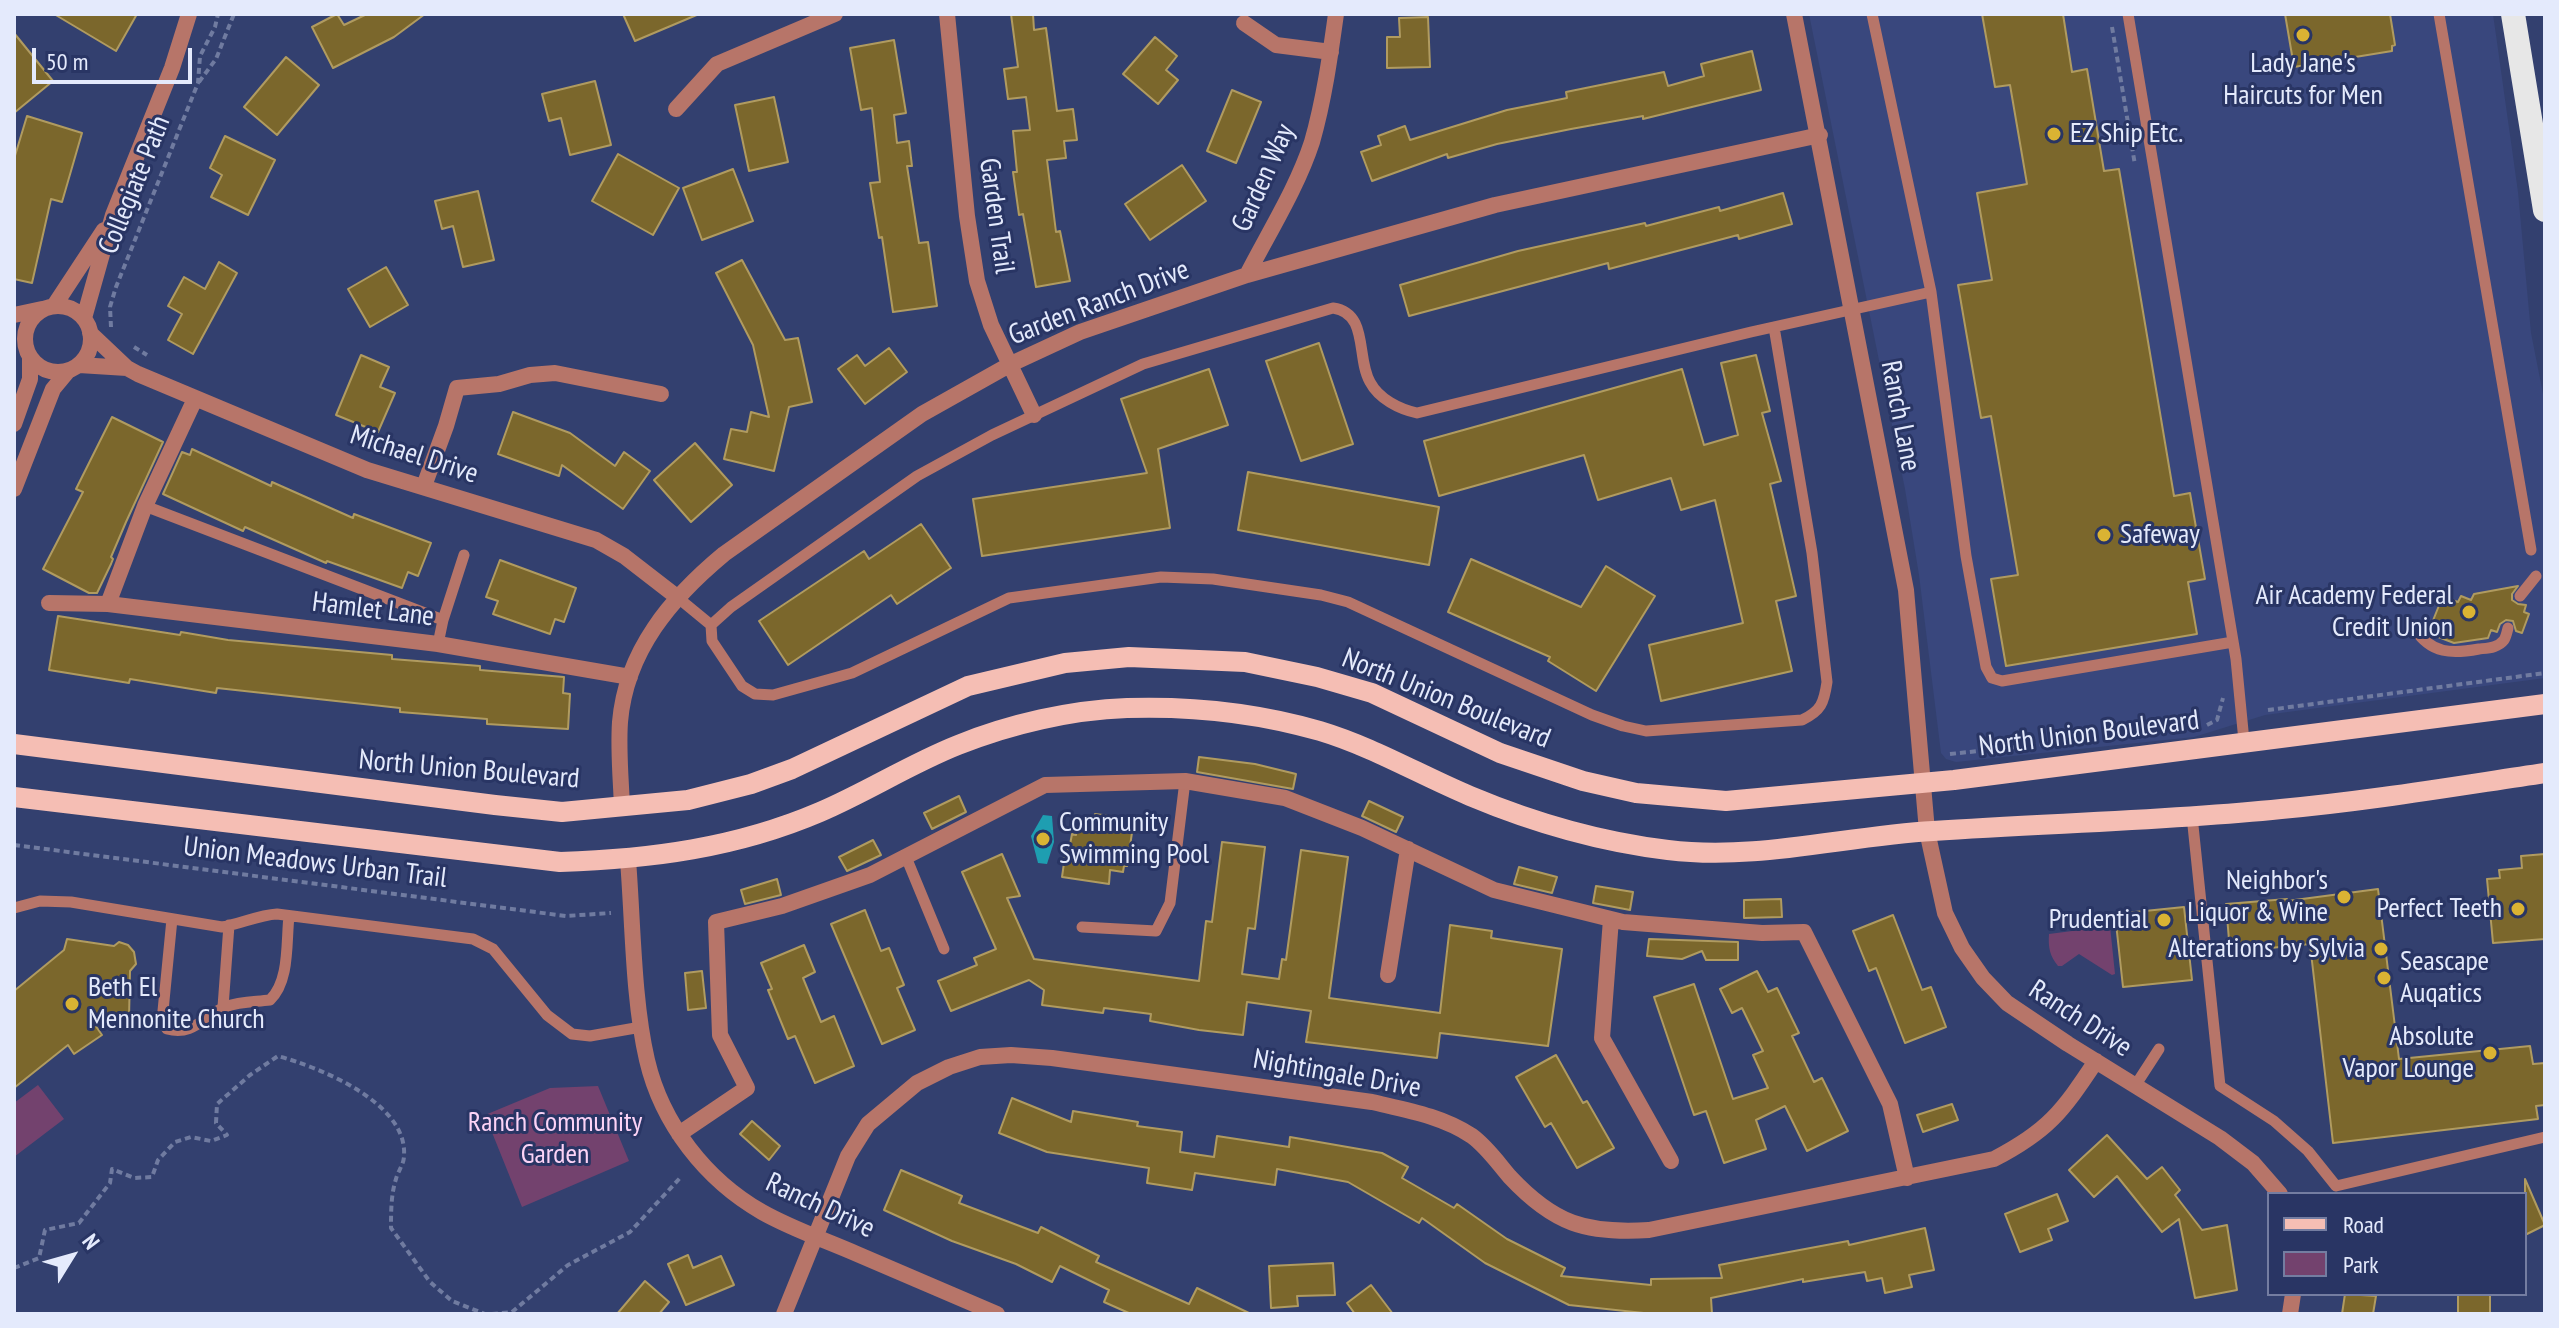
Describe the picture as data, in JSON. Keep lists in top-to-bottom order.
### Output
{
  "streets": {
    "main road": ["North Union Boulevard"],
    "street": [
      "Garden Way",
      "Garden Trail",
      "Garden Ranch Drive",
      "Ranch Lane",
      "Michael Drive",
      "Hamlet Lane",
      "Ranch Drive",
      "Nightingale Drive"
    ],
    "path": ["Collegiate Path", "Union Meadows Urban Trail"]
  },
  "crossings": [
    ["Garden Way", "Garden Ranch Drive"],
    ["Garden Trail", "Garden Ranch Drive"],
    ["Garden Ranch Drive", "Ranch Lane"],
    ["Garden Ranch Drive", "Michael Drive"],
    ["Garden Ranch Drive", "Hamlet Lane"],
    ["Garden Ranch Drive", "North Union Boulevard"],
    ["Ranch Lane", "North Union Boulevard"],
    ["Ranch Lane", "Ranch Drive"],
    ["Ranch Drive", "Nightingale Drive"]
  ],
  "parks": ["Ranch Community Garden"],
  "places": [
    "Lady Jane's Haircuts for Men",
    "EZ Ship Etc.",
    "Safeway",
    "Air Academy Federal Credit Union",
    "Community Swimming Pool",
    "Neighbor's Liquor & Wine",
    "Perfect Teeth",
    "Prudential",
    "Alterations by Sylvia",
    "Seascape Auqatics",
    "Beth El Mennonite Church",
    "Absolute Vapor Lounge"
  ],
  "legend": ["Road", "Park"],
  "scale_bar": "50 m",
  "north": "top right"
}
